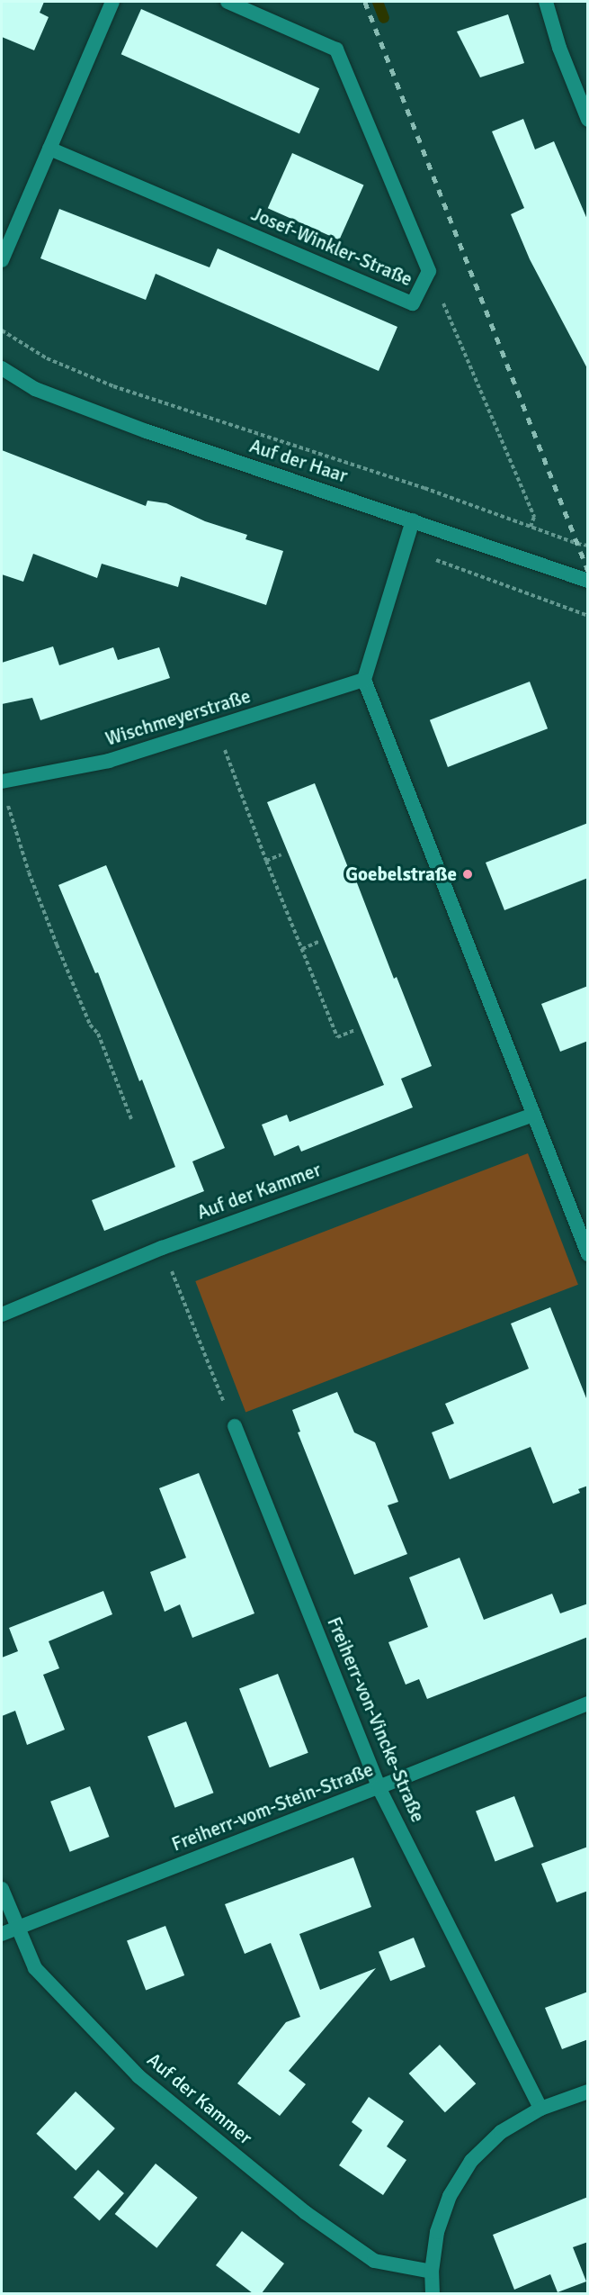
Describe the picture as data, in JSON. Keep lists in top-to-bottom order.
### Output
{
  "streets": {
    "street": [
      "Josef-Winkler-Straße",
      "Auf der Haar",
      "Wischmeyerstraße",
      "Auf der Kammer",
      "Freiherr-von-Vincke-Straße",
      "Freiherr-vom-Stein-Straße"
    ]
  },
  "crossings": [
    ["Auf der Kammer", "Freiherr-vom-Stein-Straße"],
    ["Freiherr-von-Vincke-Straße", "Freiherr-vom-Stein-Straße"]
  ],
  "places": ["Goebelstraße"]
}
